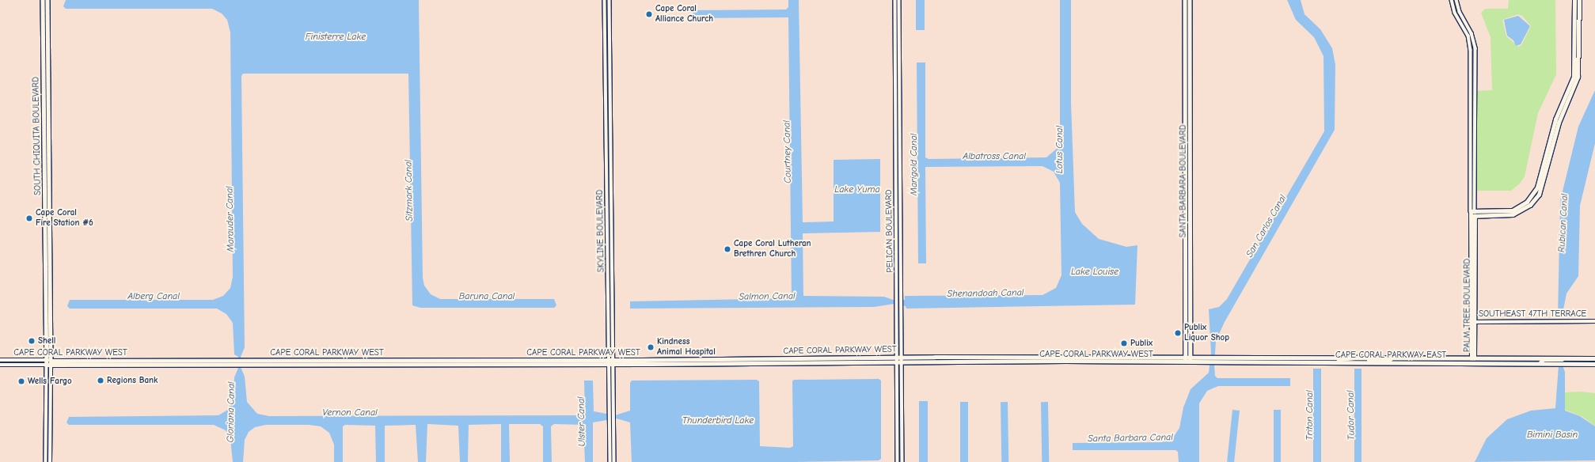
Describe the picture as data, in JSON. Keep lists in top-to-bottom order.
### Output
{
  "streets": {
    "main road": [
      "SOUTH CHIQUITA BOULEVARD",
      "SANTA BARBARA BOULEVARD",
      "PALM TREE BOULEVARD",
      "CAPE CORAL PARKWAY WEST",
      "CAPE CORAL PARKWAY EAST"
    ],
    "street": ["SKYLINE BOULEVARD", "PELICAN BOULEVARD", "SOUTHEAST 47TH TERRACE"]
  },
  "crossings": [
    ["SOUTH CHIQUITA BOULEVARD", "CAPE CORAL PARKWAY WEST"],
    ["SANTA BARBARA BOULEVARD", "CAPE CORAL PARKWAY WEST"],
    ["SANTA BARBARA BOULEVARD", "CAPE CORAL PARKWAY EAST"],
    ["SKYLINE BOULEVARD", "CAPE CORAL PARKWAY WEST"],
    ["PELICAN BOULEVARD", "CAPE CORAL PARKWAY WEST"],
    ["PALM TREE BOULEVARD", "SOUTHEAST 47TH TERRACE"],
    ["PALM TREE BOULEVARD", "CAPE CORAL PARKWAY EAST"],
    ["CAPE CORAL PARKWAY WEST", "CAPE CORAL PARKWAY EAST"]
  ],
  "water": [
    "Finisterre Lake",
    "Lotus Canal",
    "Courtney Canal",
    "Albatross Canal",
    "Marigold Canal",
    "Lake Yuma",
    "Sitzmark Canal",
    "Marauder Canal",
    "Rubican Canal",
    "San Carlos Canal",
    "Lake Louise",
    "Shenandoah Canal",
    "Alberg Canal",
    "Baruna Canal",
    "Salmon Canal",
    "Gloriana Canal",
    "Vernon Canal",
    "Triton Canal",
    "Tudor Canal",
    "Thunderbird Lake",
    "Ulster Canal",
    "Bimini Basin",
    "Santa Barbara Canal"
  ],
  "places": [
    "Cape Coral Alliance Church",
    "Cape Coral Fire Station #6",
    "Cape Coral Lutheran Brethren Church",
    "Publix Liquor Shop",
    "Shell",
    "Publix",
    "Kindness Animal Hospital",
    "Regions Bank",
    "Wells Fargo"
  ]
}
